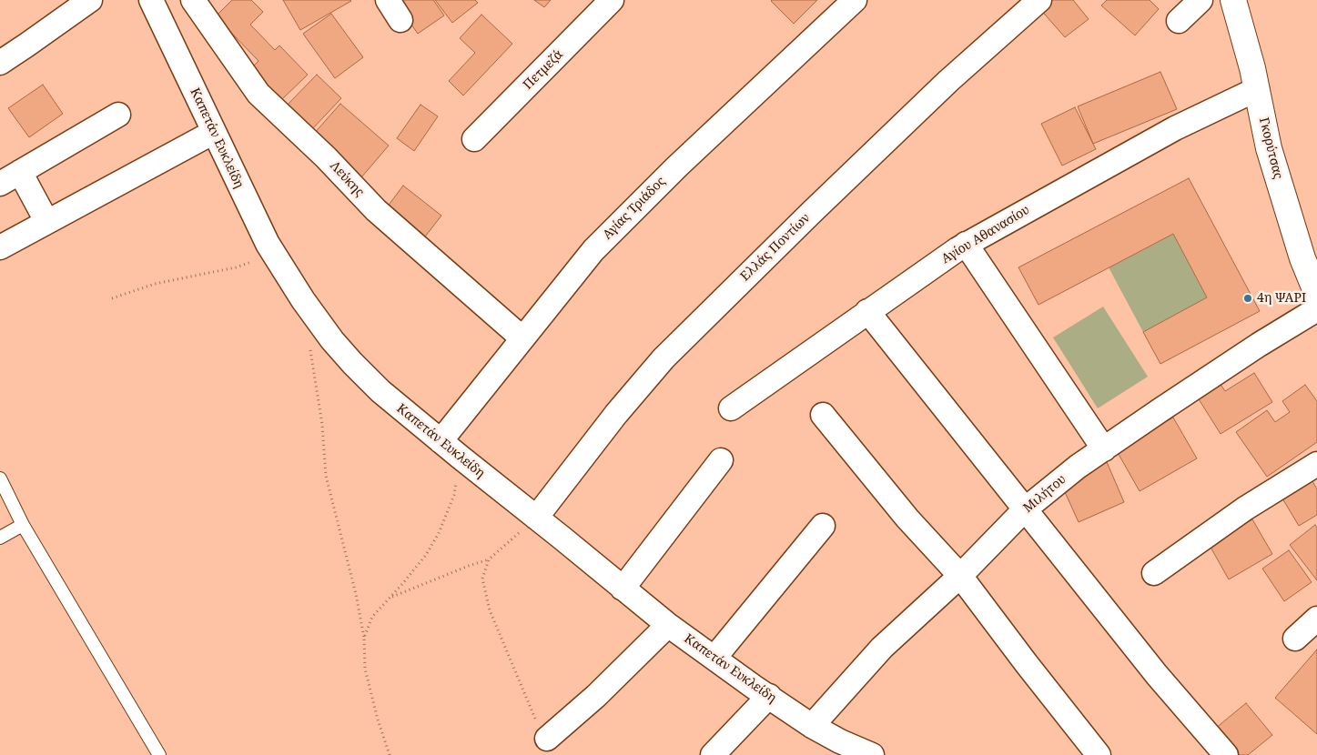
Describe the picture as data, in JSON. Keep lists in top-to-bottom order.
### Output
{
  "streets": {
    "main road": ["Γκορύτσας"],
    "street": [
      "Πετμεζά",
      "Καπετάν Ευκλείδη",
      "Λεύκης",
      "Αγίας Τριάδος",
      "Αγίου Αθανασίου",
      "Ελλάς Ποντίων",
      "Μιλήτου"
    ]
  },
  "crossings": [
    ["Καπετάν Ευκλείδη", "Αγίας Τριάδος"],
    ["Καπετάν Ευκλείδη", "Ελλάς Ποντίων"],
    ["Καπετάν Ευκλείδη", "Μιλήτου"],
    ["Γκορύτσας", "Αγίου Αθανασίου"],
    ["Λεύκης", "Αγίας Τριάδος"]
  ],
  "places": ["4η ΨΑΡΙ"]
}
